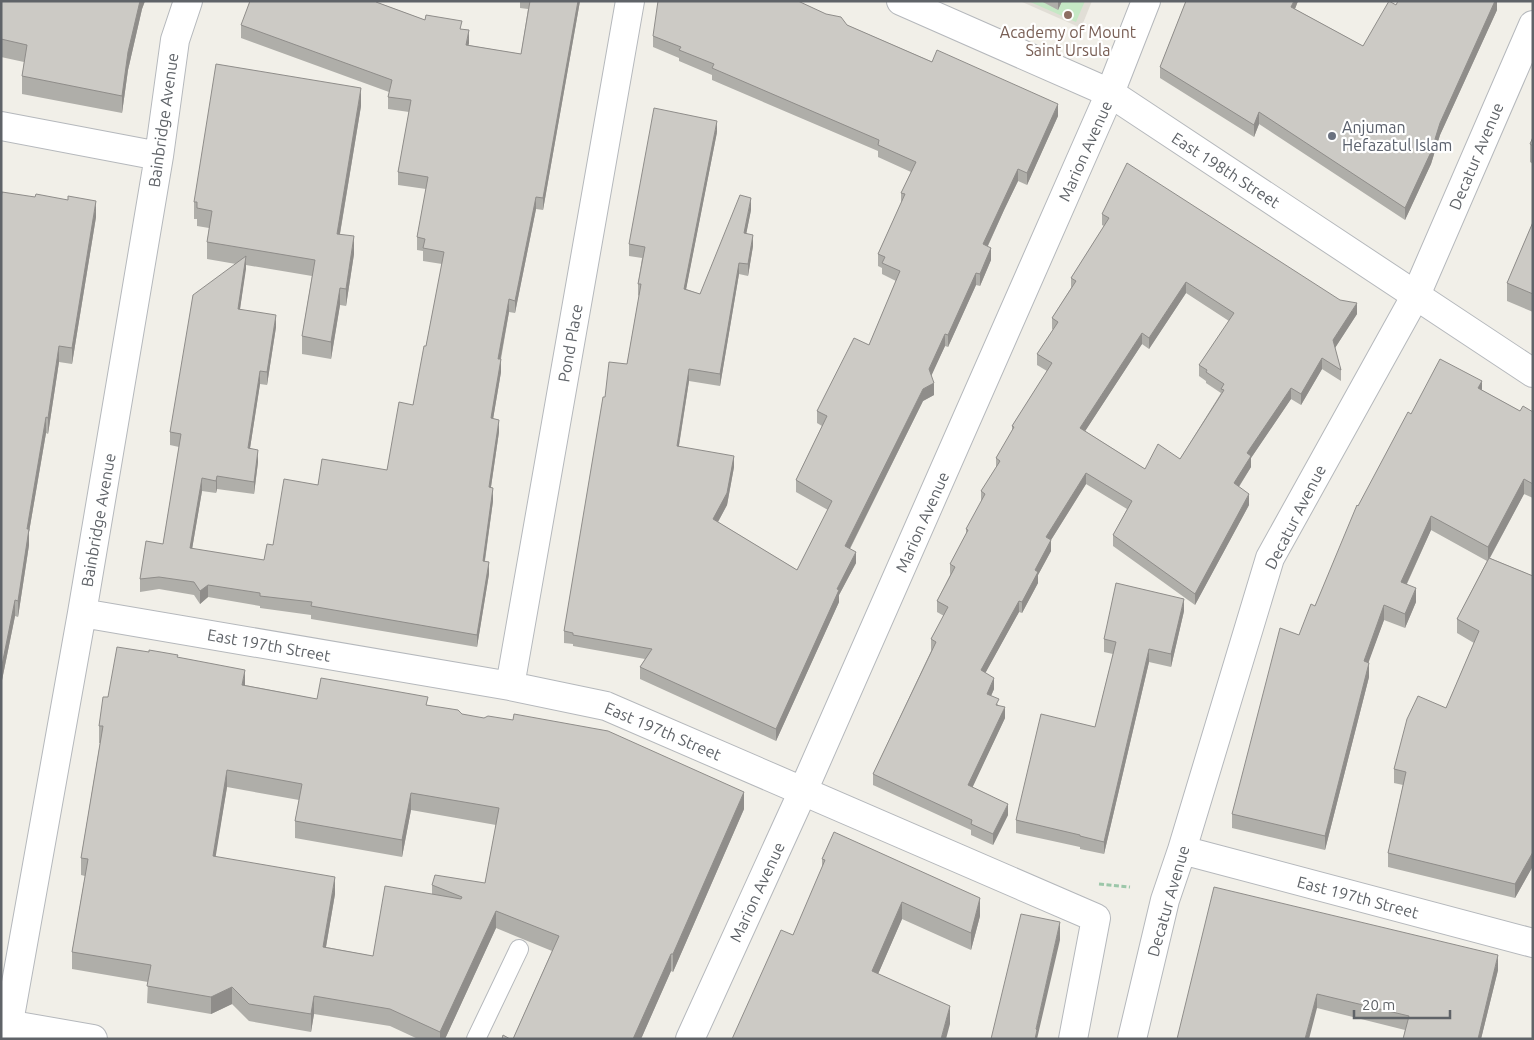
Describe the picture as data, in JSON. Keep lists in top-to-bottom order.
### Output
{
  "streets": {
    "street": [
      "Bainbridge Avenue",
      "Marion Avenue",
      "Decatur Avenue",
      "East 198th Street",
      "Pond Place",
      "East 197th Street"
    ]
  },
  "crossings": [
    ["Bainbridge Avenue", "East 197th Street"],
    ["Marion Avenue", "East 198th Street"],
    ["Marion Avenue", "East 197th Street"],
    ["Decatur Avenue", "East 198th Street"],
    ["Decatur Avenue", "East 197th Street"],
    ["Pond Place", "East 197th Street"]
  ],
  "places": ["Academy of Mount Saint Ursula", "Anjuman Hefazatul Islam"],
  "scale_bar": "20 m"
}
